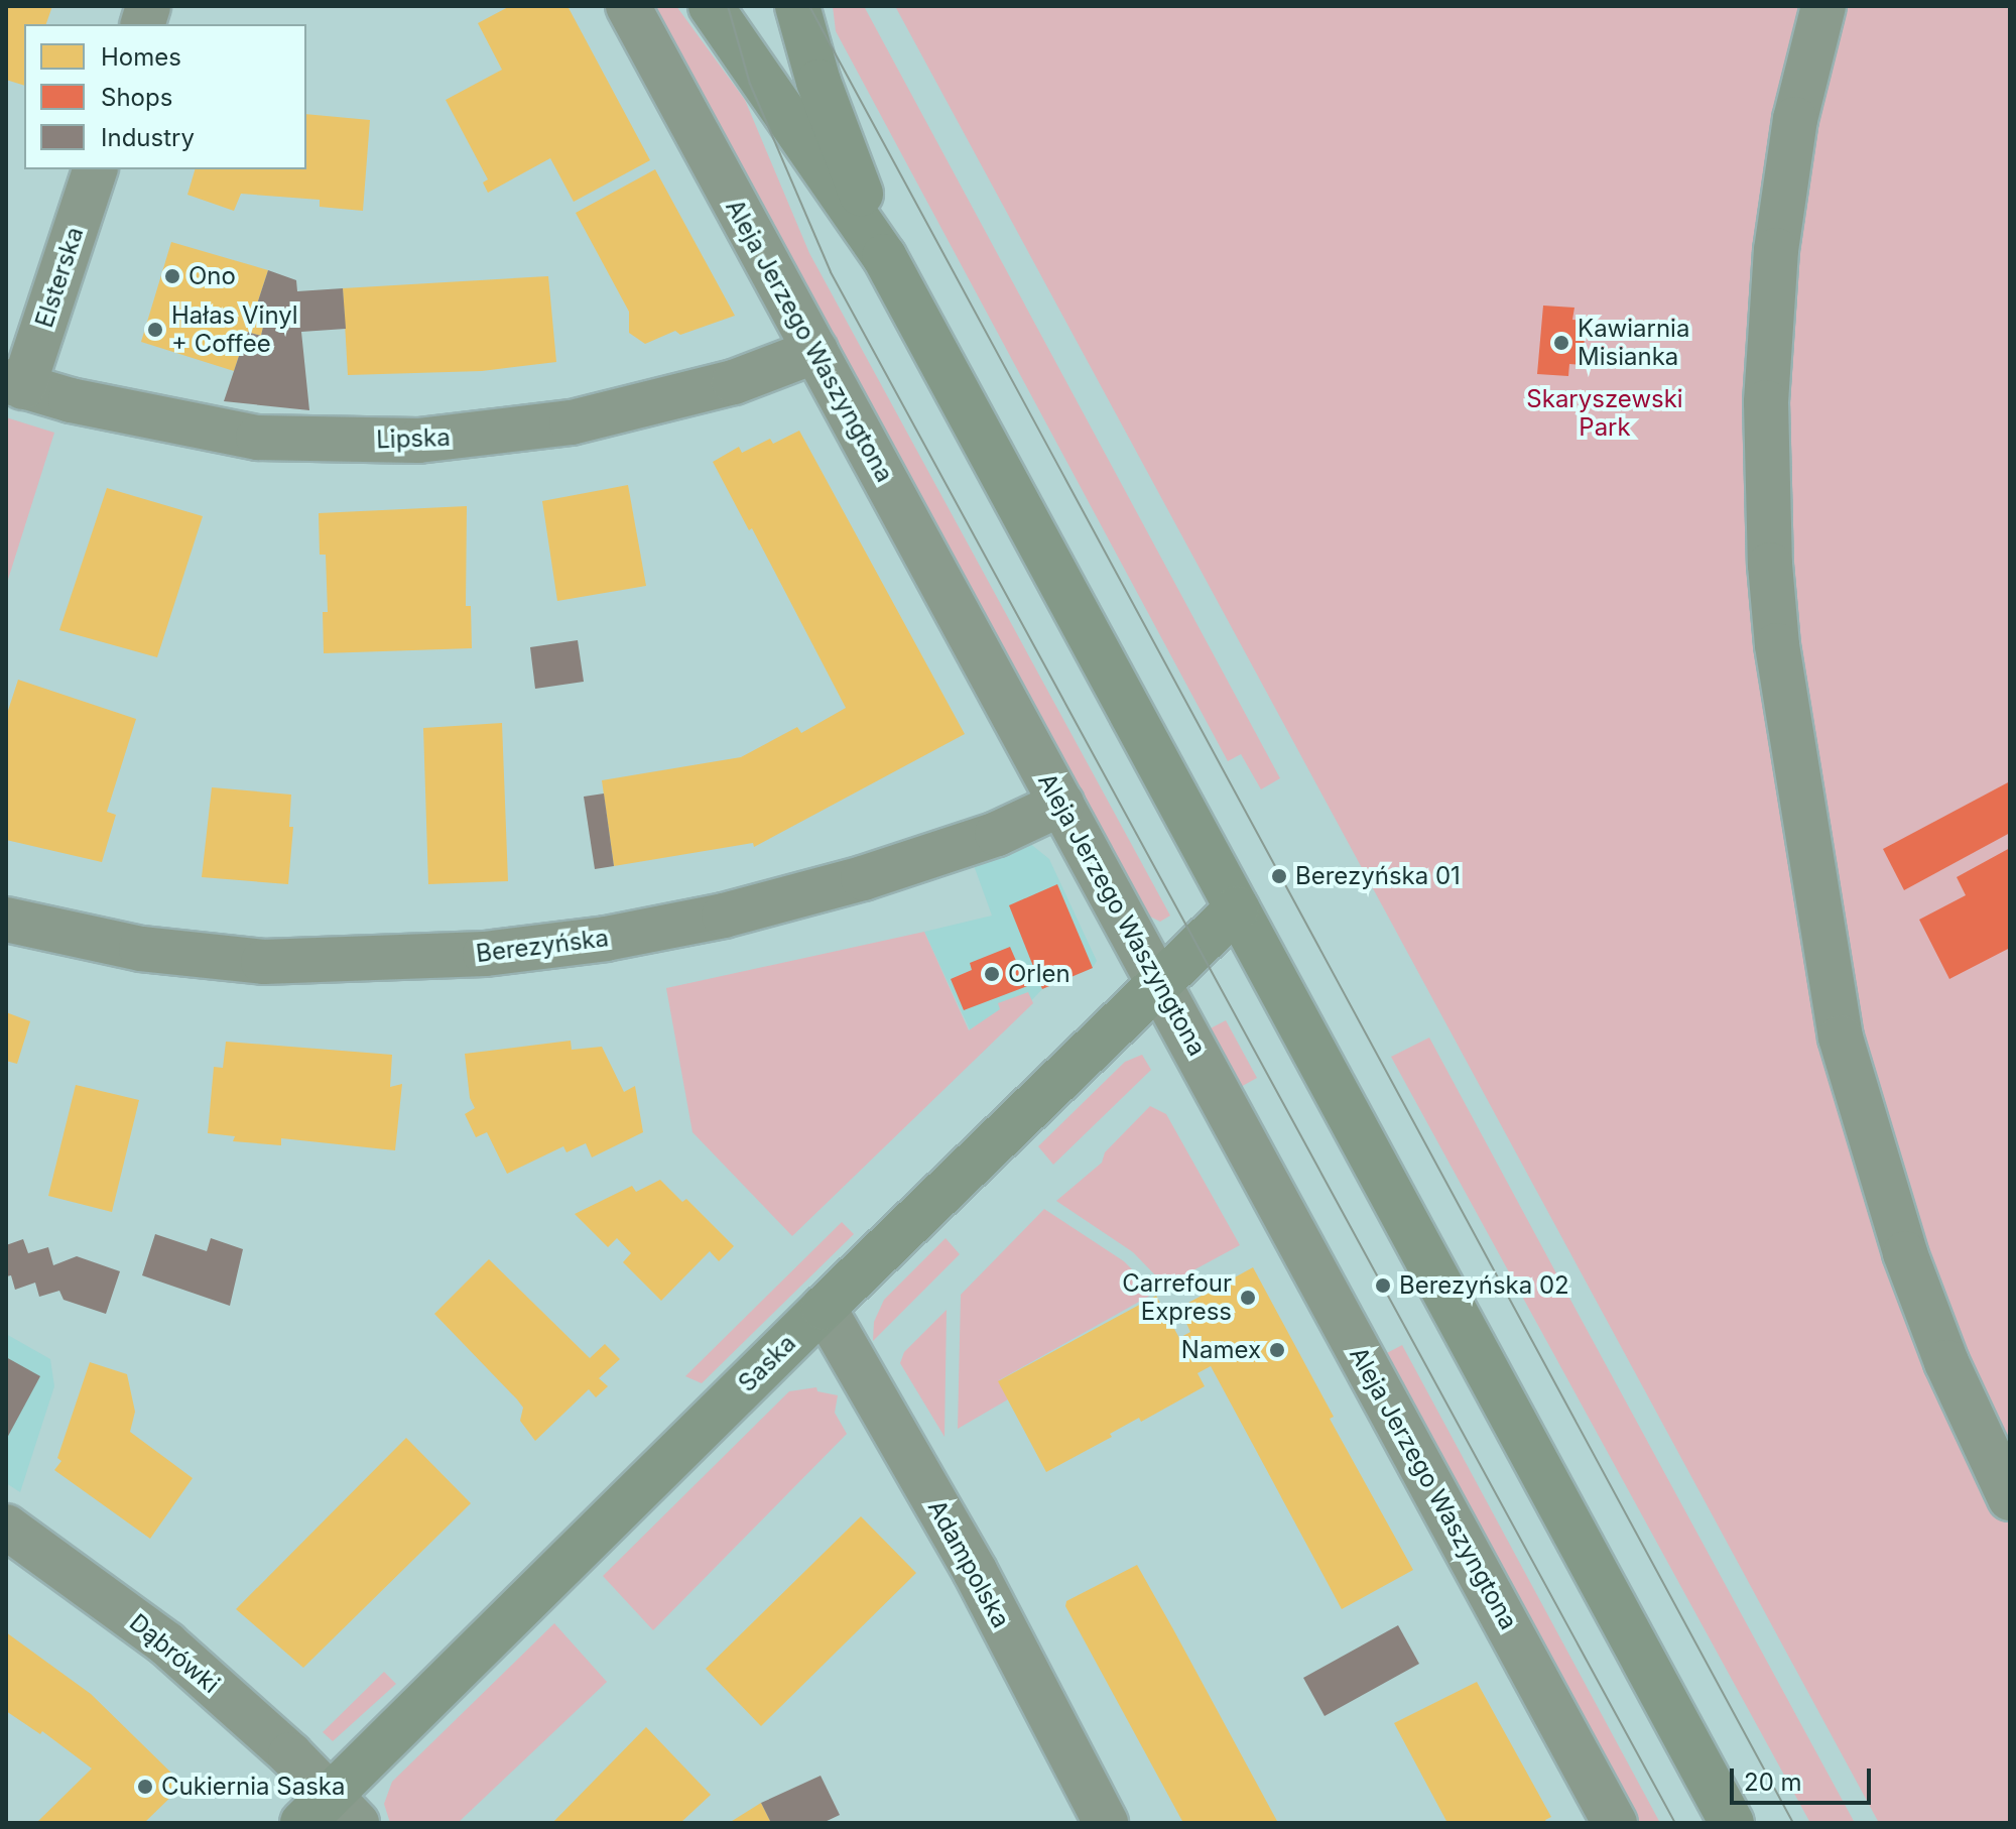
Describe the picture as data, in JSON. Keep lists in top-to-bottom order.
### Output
{
  "streets": {
    "main road": ["Saska"],
    "street": [
      "Elsterska",
      "Aleja Jerzego Waszyngtona",
      "Lipska",
      "Berezyńska",
      "Adampolska",
      "Dąbrówki"
    ]
  },
  "crossings": [
    ["Elsterska", "Lipska"],
    ["Aleja Jerzego Waszyngtona", "Lipska"],
    ["Aleja Jerzego Waszyngtona", "Berezyńska"],
    ["Aleja Jerzego Waszyngtona", "Saska"],
    ["Saska", "Adampolska"],
    ["Saska", "Dąbrówki"]
  ],
  "parks": ["Skaryszewski Park"],
  "places": [
    "Ono",
    "Hałas Vinyl + Coffee",
    "Kawiarnia Misianka",
    "Berezyńska 01",
    "Orlen",
    "Berezyńska 02",
    "Carrefour Express",
    "Namex",
    "Cukiernia Saska"
  ],
  "legend": ["Homes", "Shops", "Industry"],
  "scale_bar": "20 m"
}
